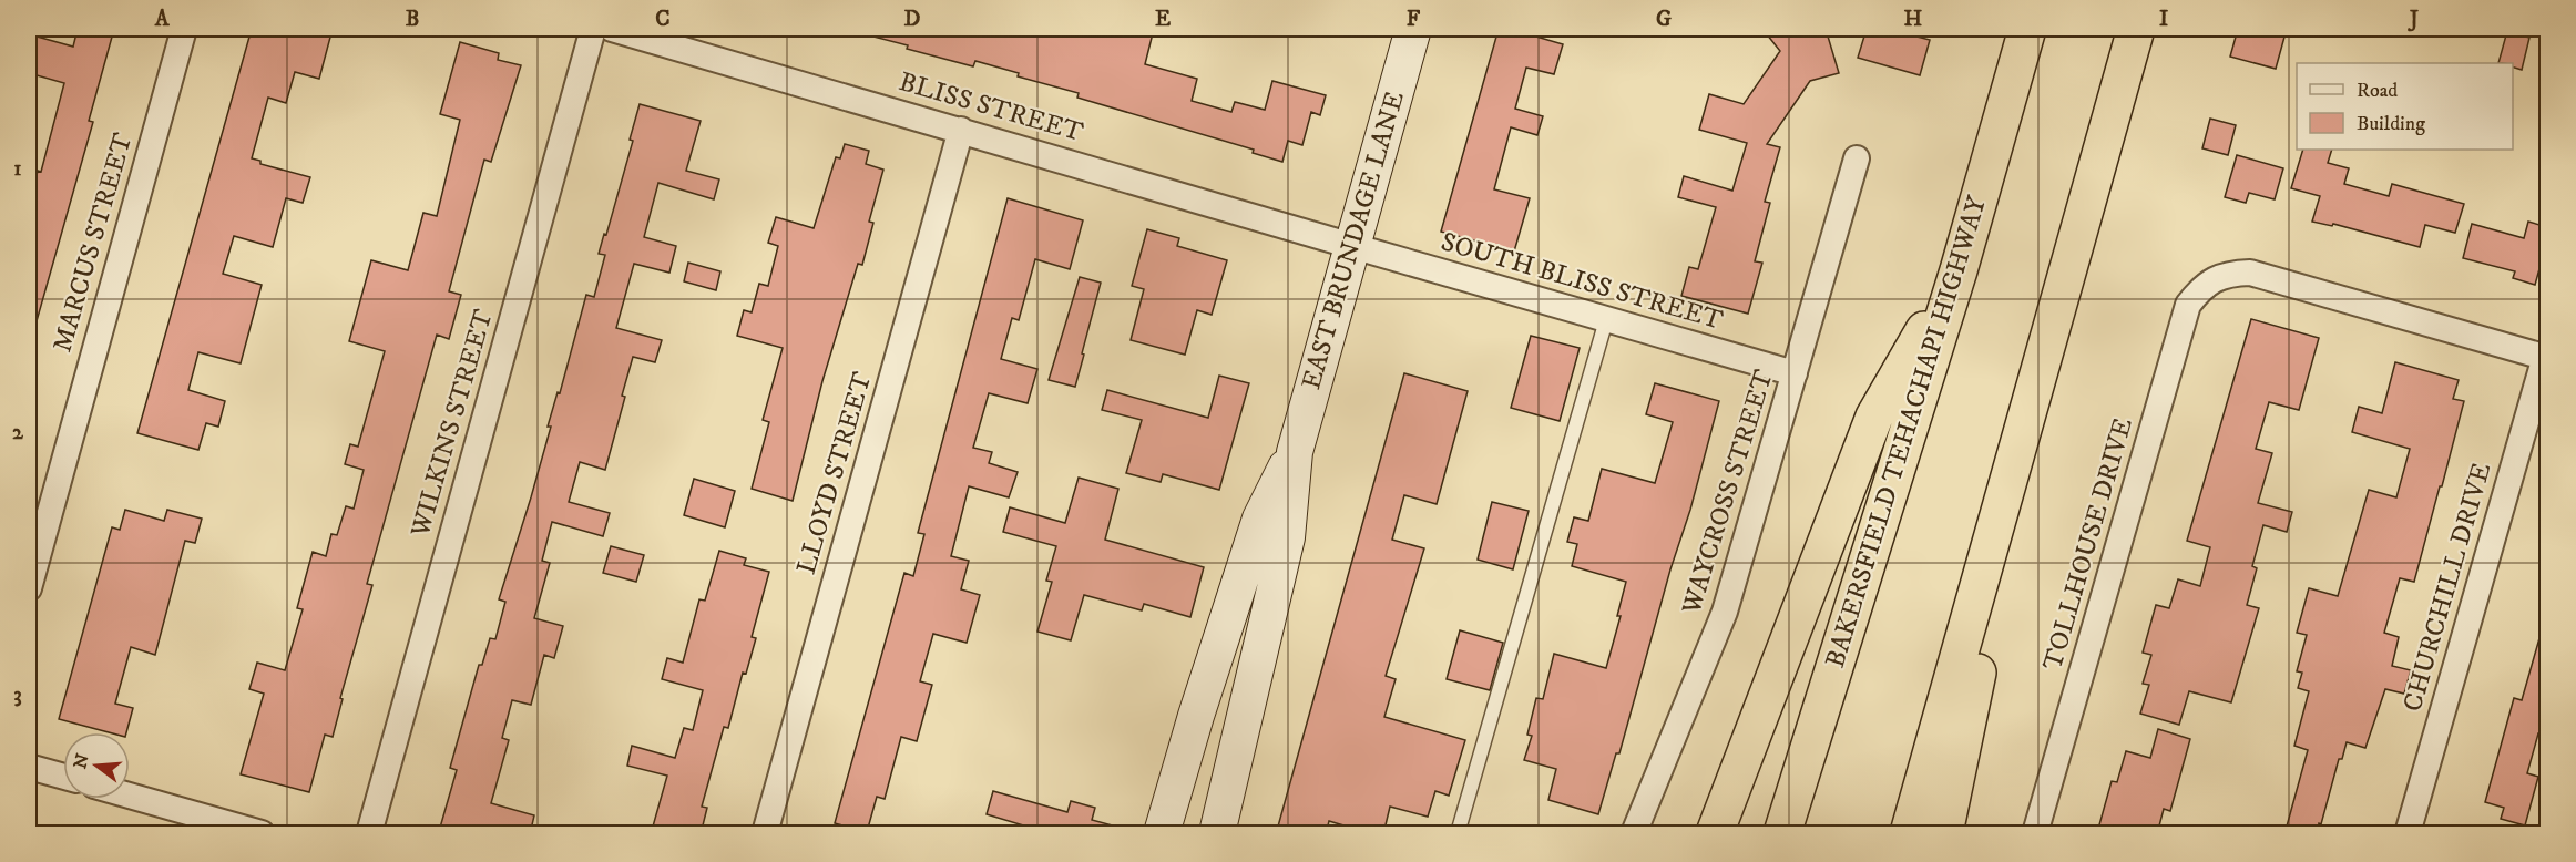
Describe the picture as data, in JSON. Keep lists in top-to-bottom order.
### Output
{
  "streets": {
    "highway": ["BAKERSFIELD TEHACHAPI HIGHWAY"],
    "main road": ["EAST BRUNDAGE LANE"],
    "street": [
      "BLISS STREET",
      "MARCUS STREET",
      "SOUTH BLISS STREET",
      "WILKINS STREET",
      "LLOYD STREET",
      "WAYCROSS STREET",
      "TOLLHOUSE DRIVE",
      "CHURCHILL DRIVE"
    ]
  },
  "crossings": [
    ["BLISS STREET", "EAST BRUNDAGE LANE"],
    ["BLISS STREET", "SOUTH BLISS STREET"],
    ["BLISS STREET", "LLOYD STREET"],
    ["EAST BRUNDAGE LANE", "SOUTH BLISS STREET"],
    ["SOUTH BLISS STREET", "WAYCROSS STREET"],
    ["TOLLHOUSE DRIVE", "CHURCHILL DRIVE"]
  ],
  "legend": ["Road", "Building"],
  "north": "left",
  "grid": {
    "columns": [
      "A",
      "B",
      "C",
      "D",
      "E",
      "F",
      "G",
      "H",
      "I",
      "J"
    ],
    "rows": ["1", "2", "3"]
  }
}
